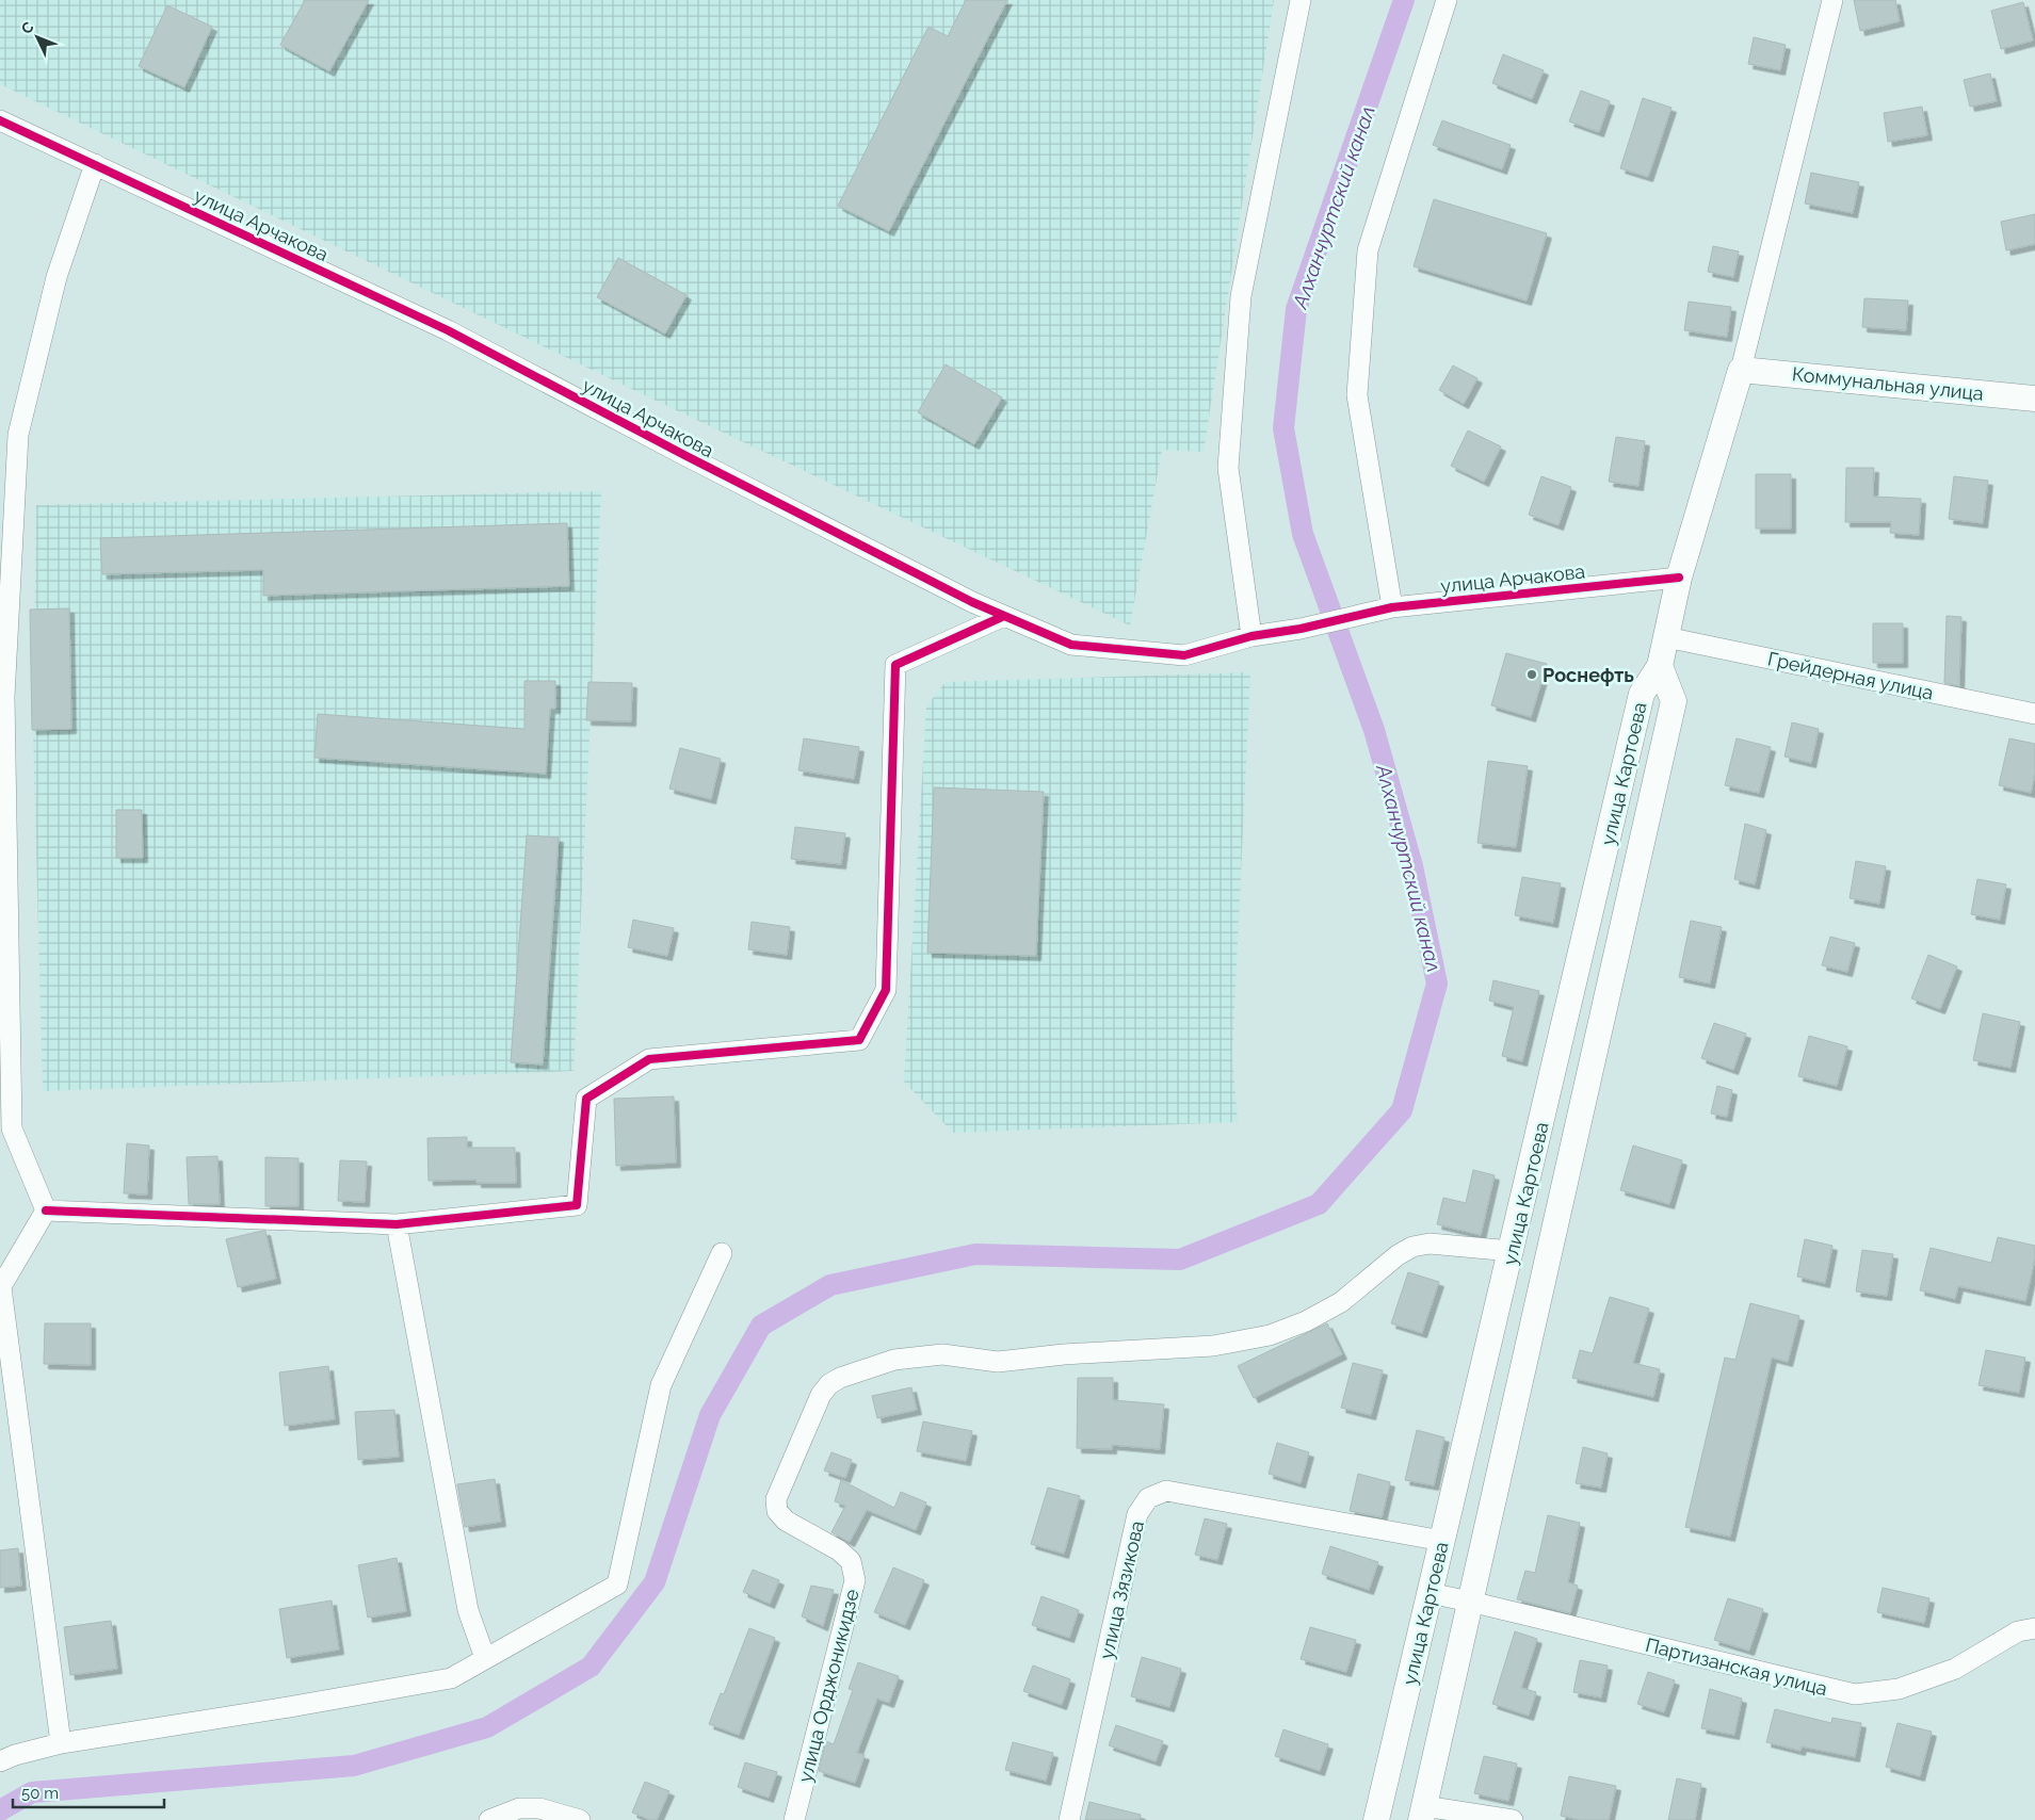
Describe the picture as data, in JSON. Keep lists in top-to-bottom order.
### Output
{
  "streets": {
    "main road": ["Коммунальная улица", "улица Картоева"],
    "street": [
      "улица Арчакова",
      "Грейдерная улица",
      "улица Зязикова",
      "Партизанская улица",
      "улица Орджоникидзе"
    ]
  },
  "crossings": [
    ["улица Картоева", "улица Зязикова"],
    ["улица Картоева", "Партизанская улица"],
    ["улица Картоева", "улица Орджоникидзе"]
  ],
  "water": ["Алханчуртский канал"],
  "places": ["Роснефть"],
  "scale_bar": "50 m",
  "north": "top left"
}
